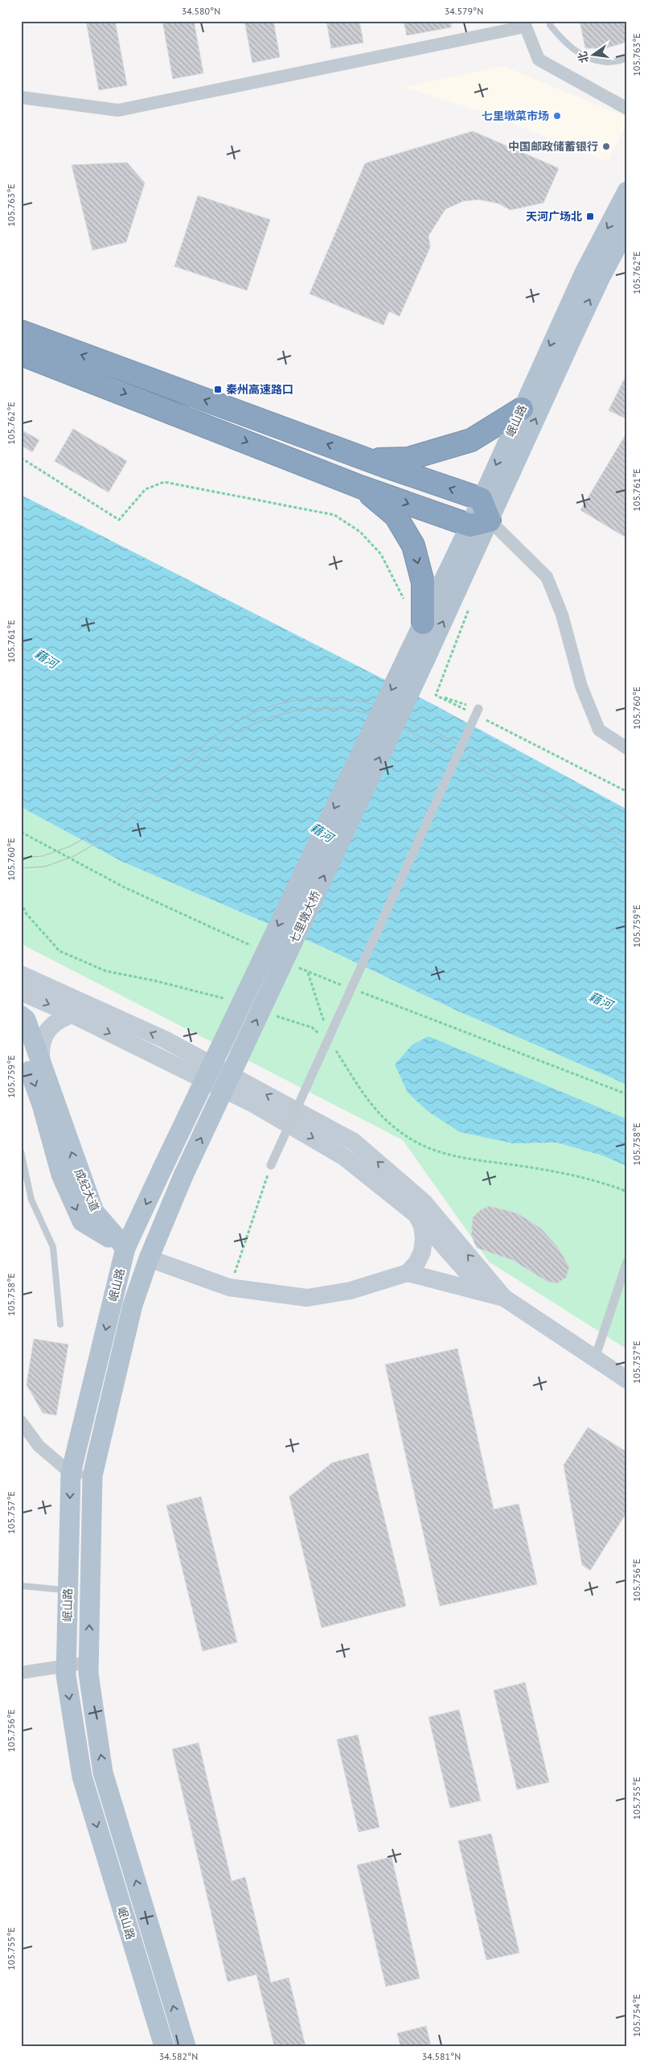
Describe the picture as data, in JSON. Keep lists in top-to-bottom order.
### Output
{
  "streets": {
    "main road": ["岷山路", "七里墩大桥", "成纪大道"]
  },
  "crossings": [
    ["岷山路", "七里墩大桥"],
    ["岷山路", "成纪大道"]
  ],
  "water": ["藉河"],
  "places": {
    "other": ["七里墩菜市场", "中国邮政储蓄银行"],
    "transit": ["天河广场北", "秦州高速路口"]
  },
  "north": "left",
  "coordinates": [
    "34.580°N",
    "34.579°N",
    "105.763°E",
    "105.762°E",
    "105.761°E",
    "105.760°E",
    "105.759°E",
    "105.758°E",
    "105.757°E",
    "105.756°E",
    "105.755°E",
    "105.754°E",
    "34.582°N",
    "34.581°N"
  ]
}
